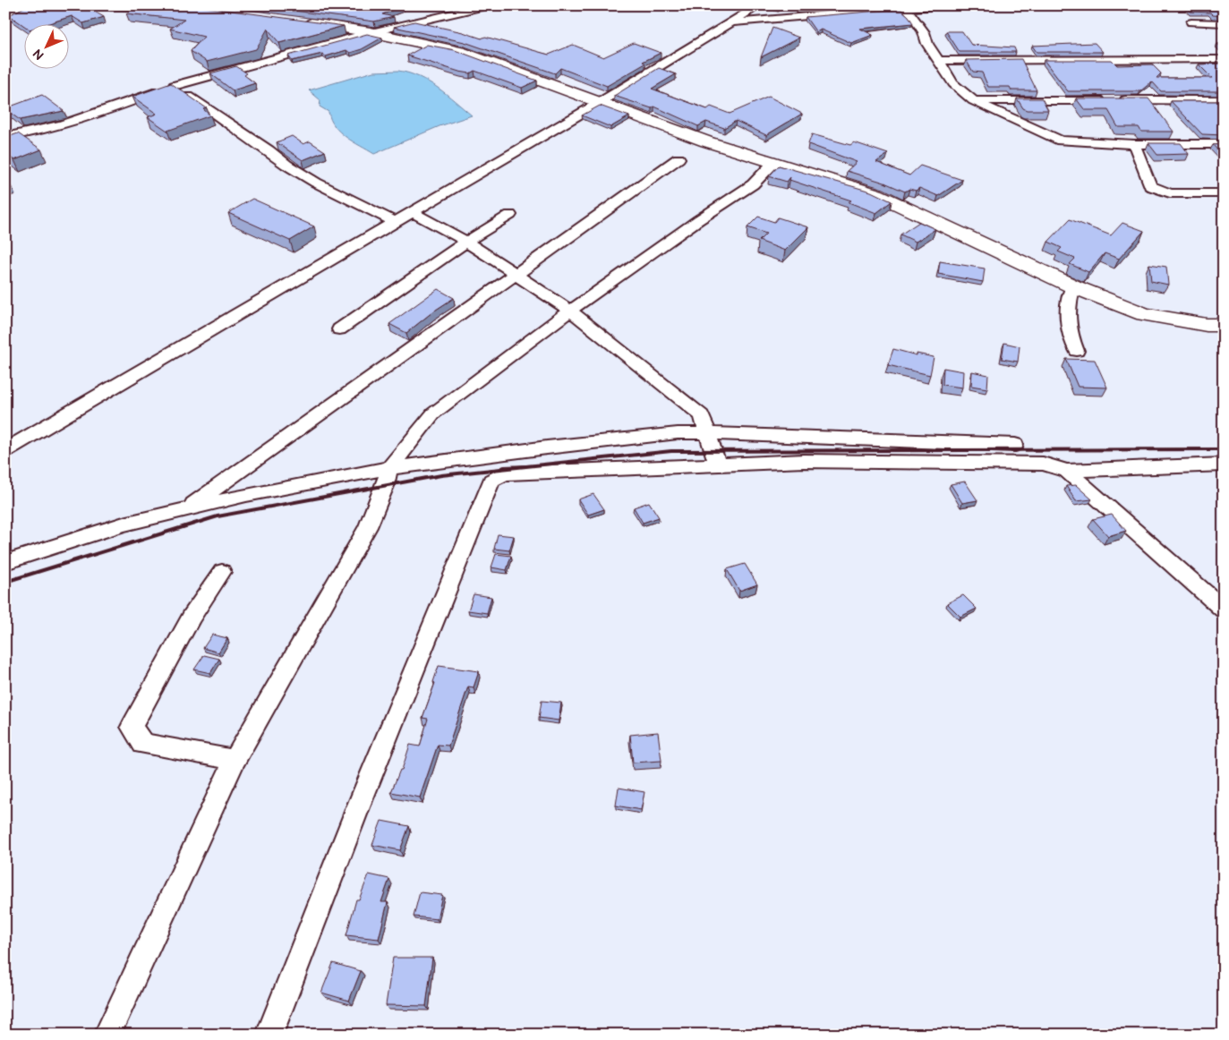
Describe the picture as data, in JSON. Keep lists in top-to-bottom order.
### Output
{
  "north": "bottom left"
}
